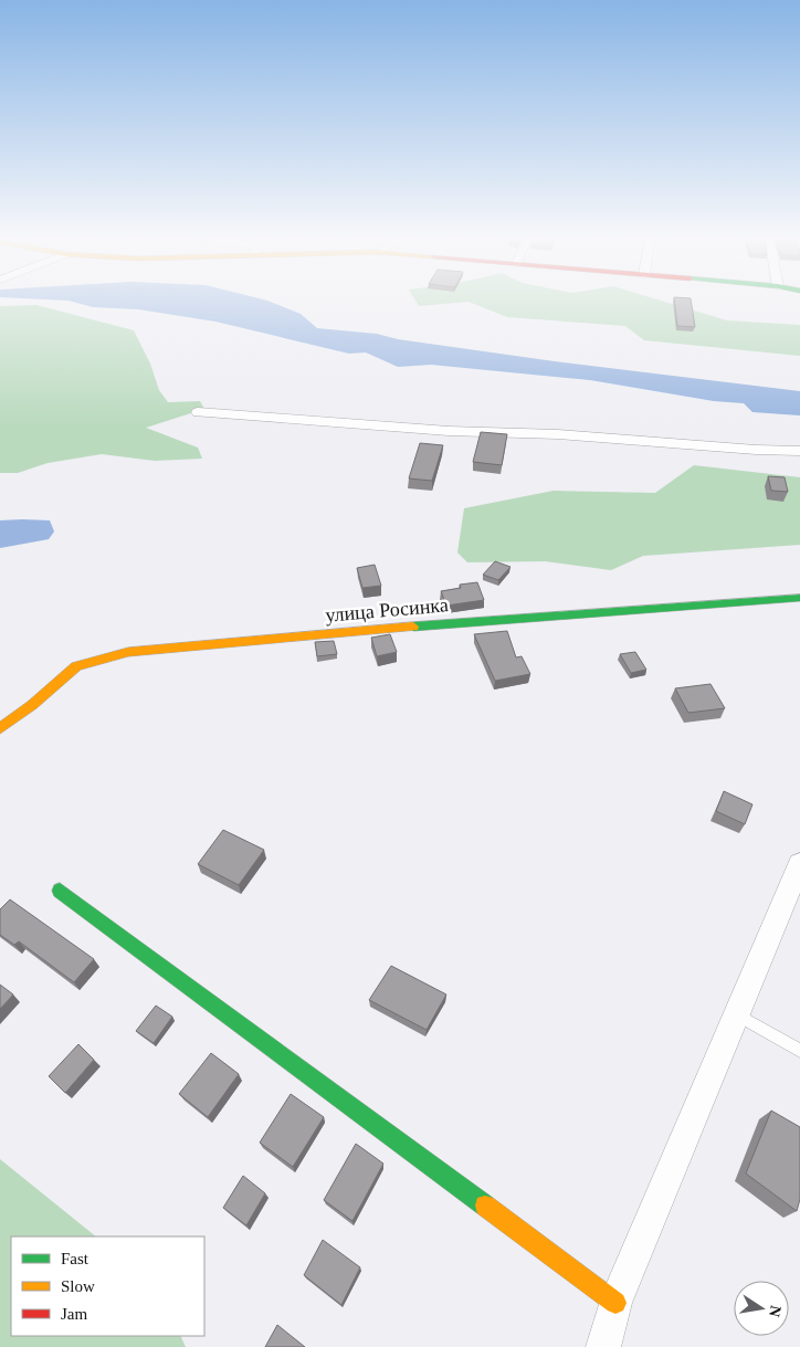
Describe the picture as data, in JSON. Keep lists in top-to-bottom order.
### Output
{
  "streets": {
    "street": ["улица Росинка"]
  },
  "legend": ["Fast", "Slow", "Jam"],
  "north": "right"
}
